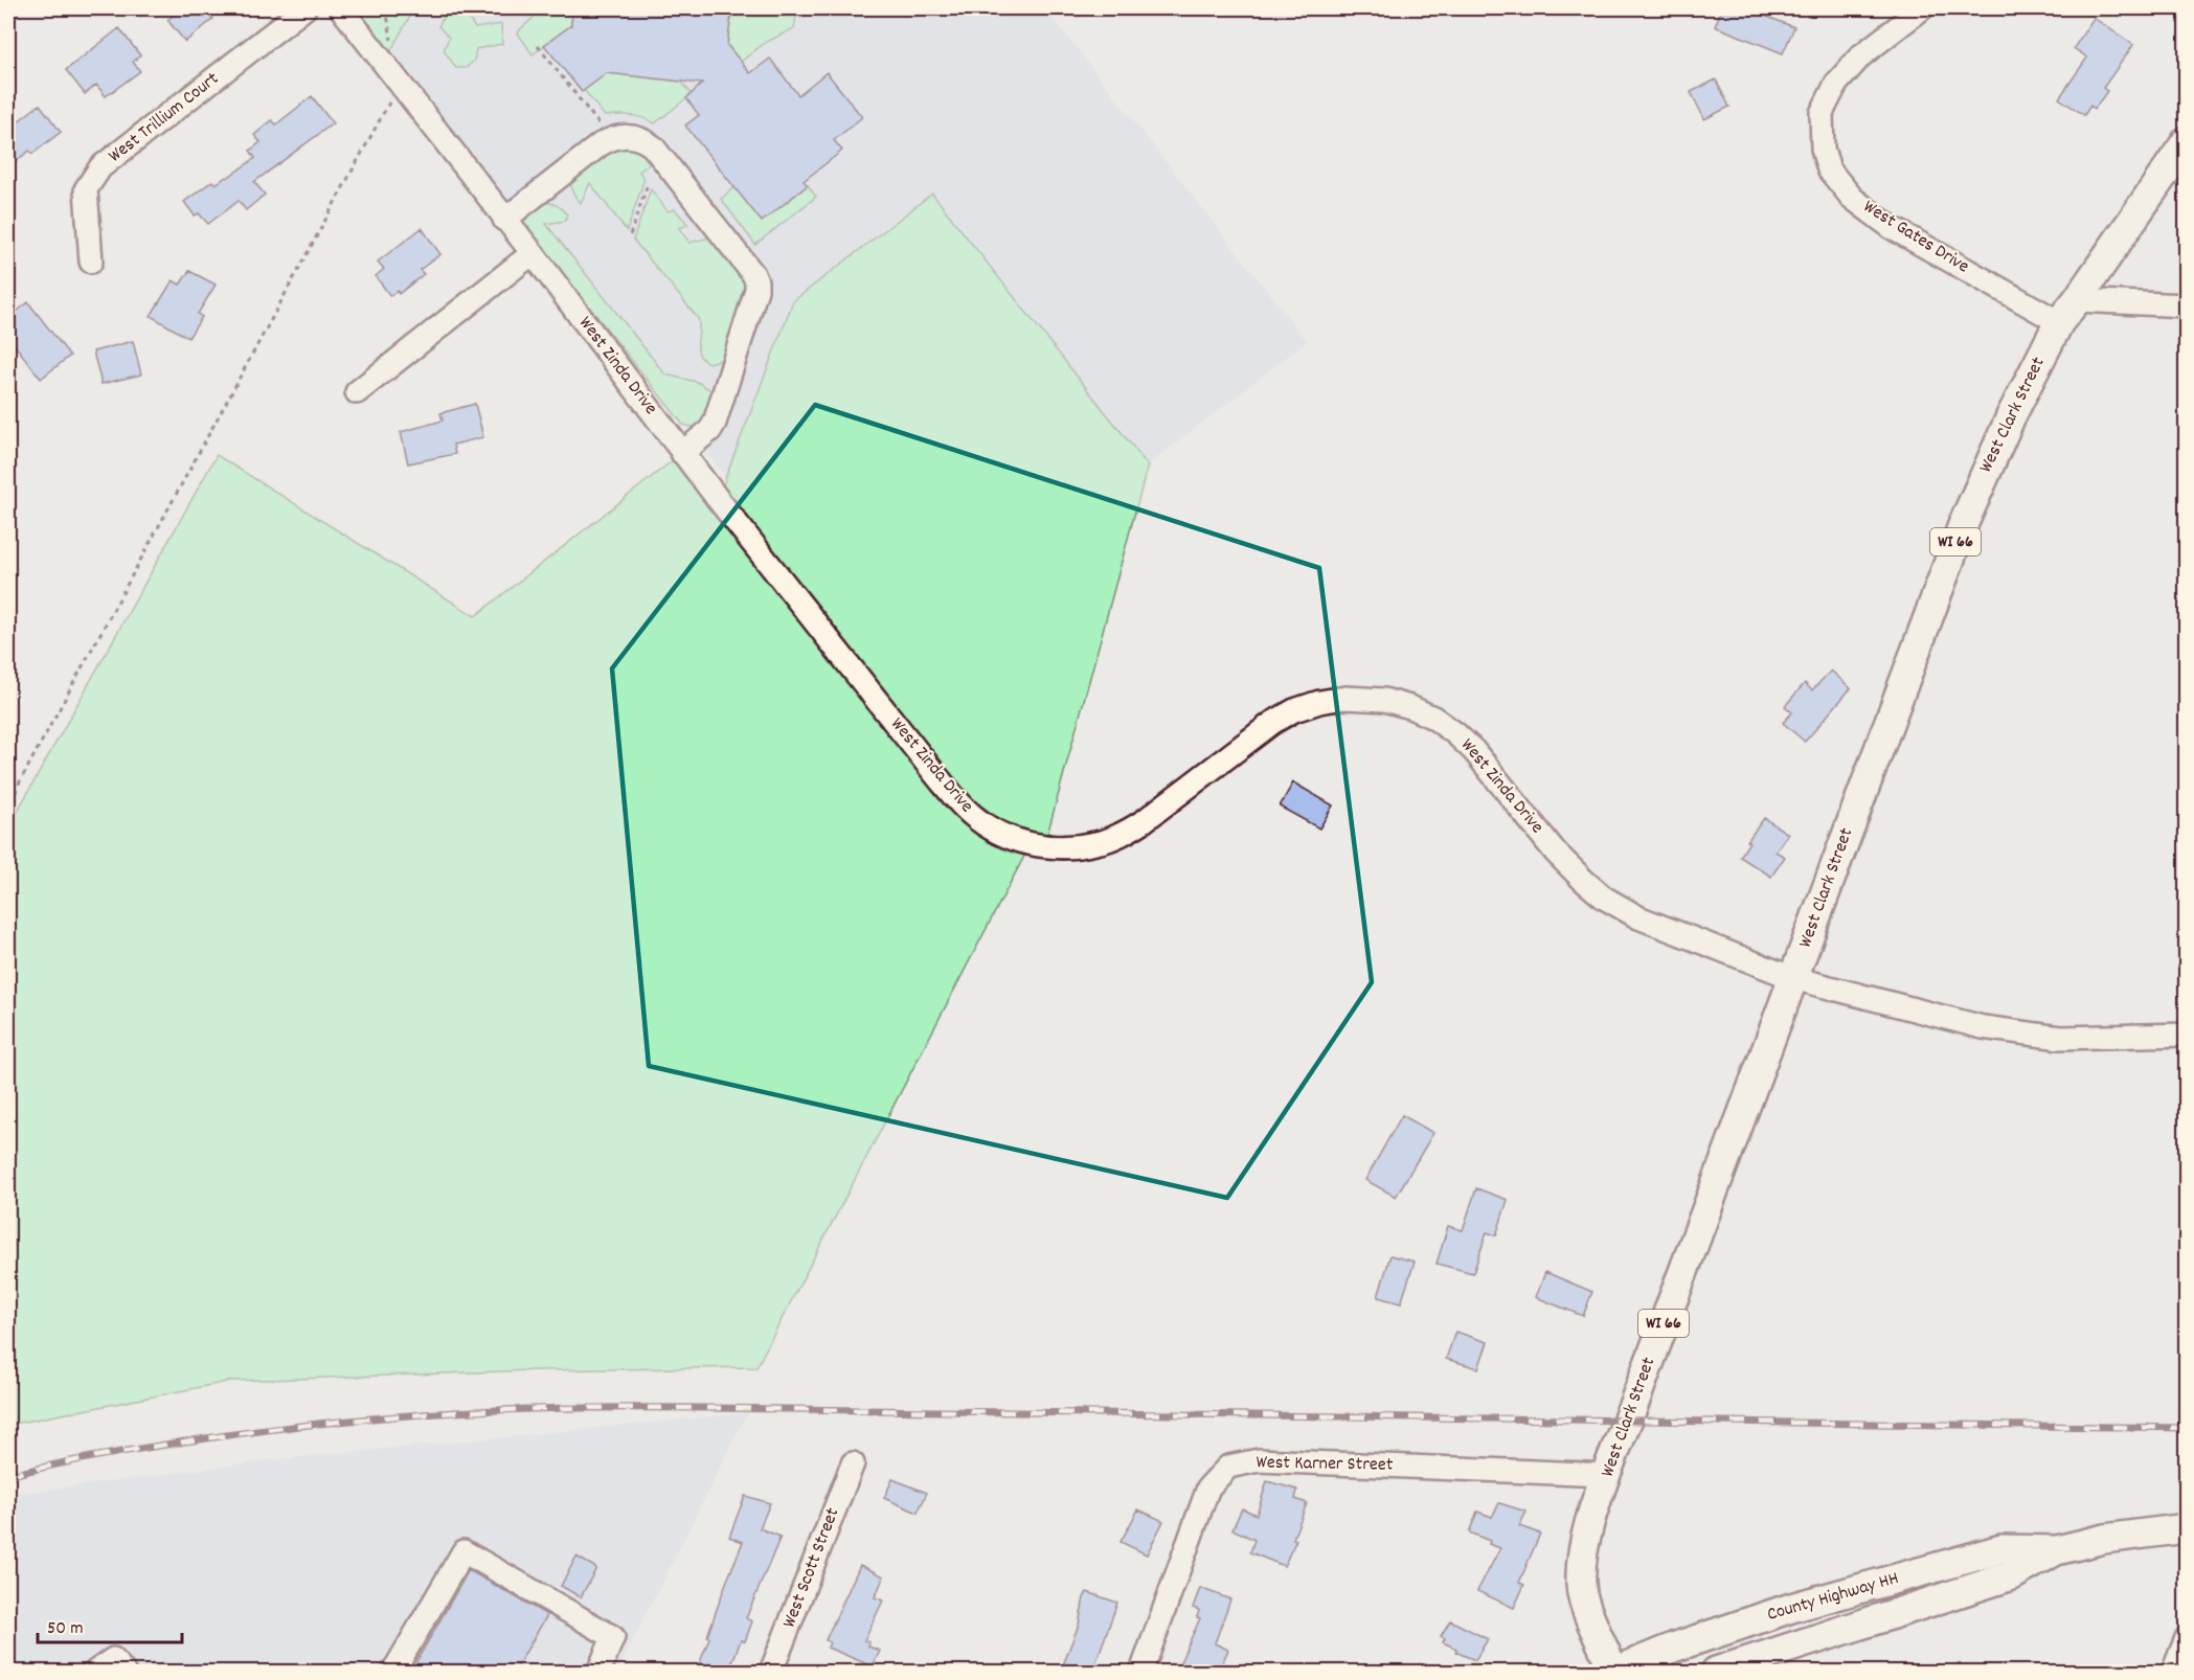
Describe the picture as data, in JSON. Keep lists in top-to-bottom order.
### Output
{
  "streets": {
    "main road": ["West Clark Street", "WI 66", "County Highway HH"],
    "street": [
      "West Trillium Court",
      "West Gates Drive",
      "West Zinda Drive",
      "West Karner Street",
      "West Scott Street"
    ]
  },
  "crossings": [
    ["West Gates Drive", "West Clark Street"],
    ["West Zinda Drive", "West Clark Street"],
    ["West Clark Street", "West Karner Street"],
    ["West Clark Street", "County Highway HH"]
  ],
  "scale_bar": "50 m"
}
